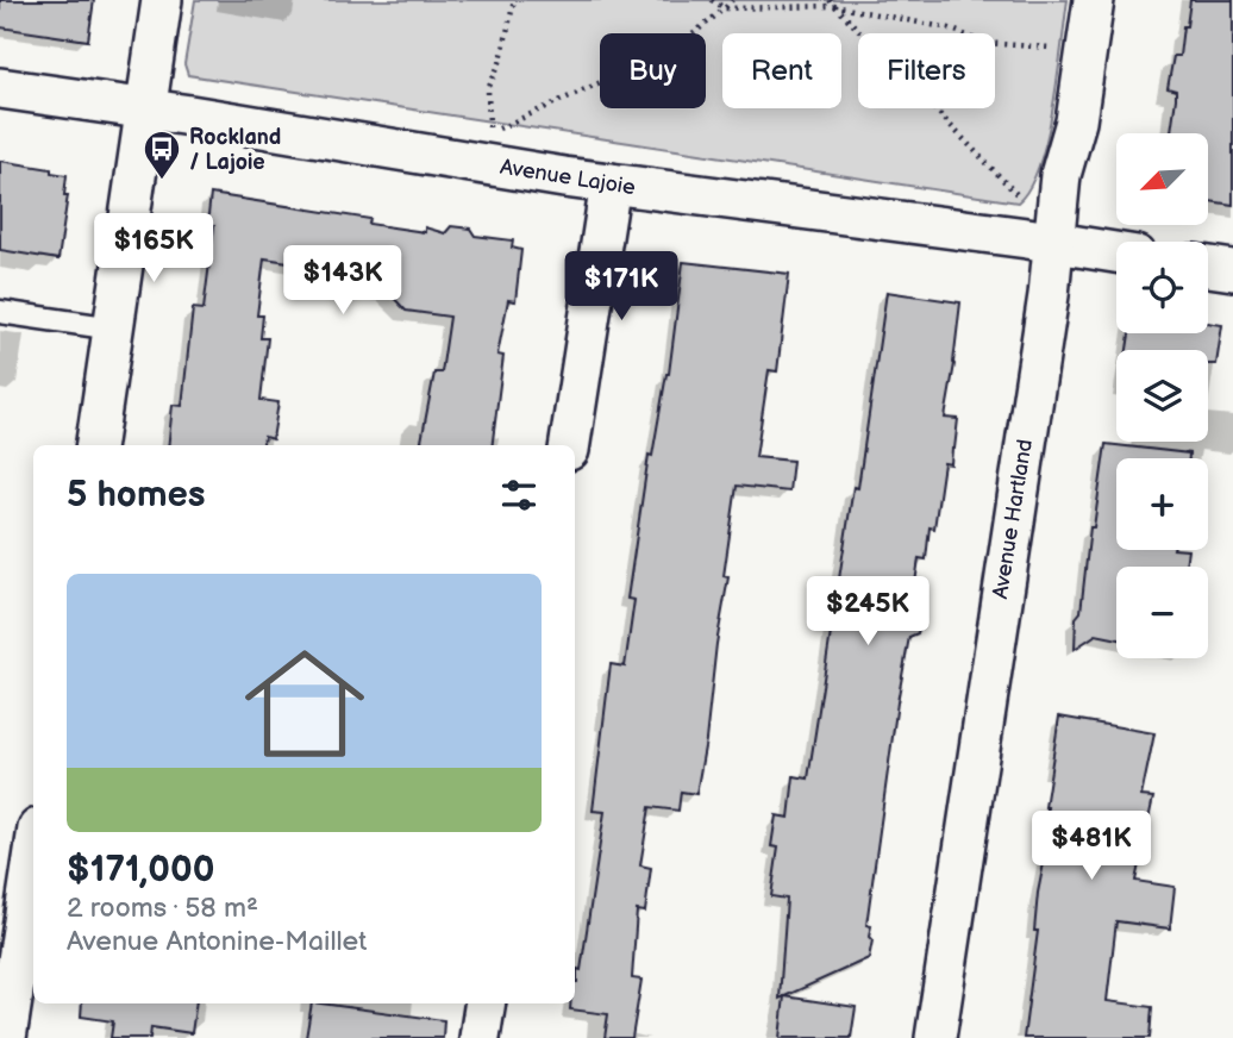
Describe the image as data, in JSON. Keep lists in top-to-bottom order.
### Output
{
  "streets": {
    "street": ["Avenue Lajoie", "Avenue Hartland"]
  },
  "crossings": [
    ["Avenue Lajoie", "Avenue Hartland"]
  ],
  "places": {
    "bus stop": ["Rockland / Lajoie"]
  },
  "north": "bottom left",
  "page": {
    "chip": ["Buy", "Rent", "Filters"],
    "map_buttons": ["+", "−"],
    "price": [
      "$165K",
      "$143K",
      "$171K",
      "$245K",
      "$481K"
    ],
    "heading": "5 homes",
    "list": [
      {
        "name": "$171,000",
        "note": "2 rooms · 58 m² · Avenue Antonine-Maillet"
      }
    ]
  }
}
